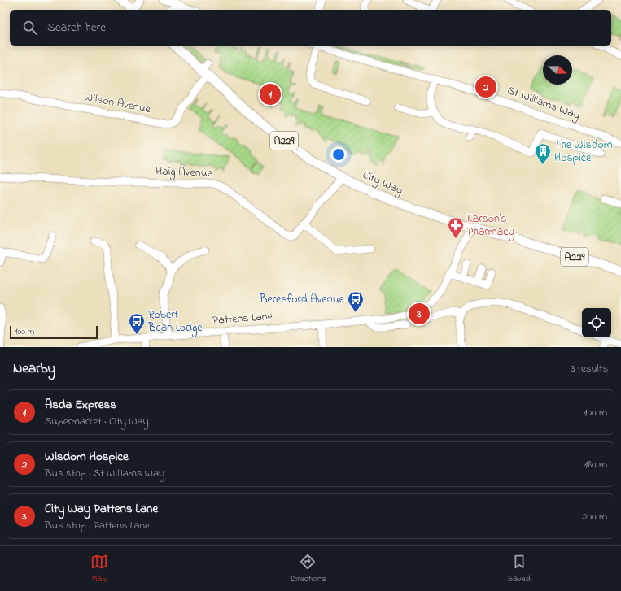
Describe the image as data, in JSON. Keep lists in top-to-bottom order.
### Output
{
  "streets": {
    "main road": ["A229", "City Way"],
    "street": [
      "Wilson Avenue",
      "St Williams Way",
      "Haig Avenue",
      "Pattens Lane"
    ]
  },
  "crossings": [
    ["Wilson Avenue", "City Way"],
    ["Haig Avenue", "City Way"],
    ["City Way", "Pattens Lane"]
  ],
  "places": {
    "building": ["The Wisdom Hospice"],
    "pharmacy": ["Karson's Pharmacy"],
    "bus stop": ["Beresford Avenue", "Robert Bean Lodge"]
  },
  "scale_bar": "100 m",
  "north": "right",
  "page": {
    "search": "Search here",
    "pins": ["2", "1", "3"],
    "scale": "100 m",
    "heading": ["Nearby", "3 results"],
    "list": [
      {
        "mark": "1",
        "name": "Asda Express",
        "note": "Supermarket · City Way",
        "value": "100 m"
      },
      {
        "mark": "2",
        "name": "Wisdom Hospice",
        "note": "Bus stop · St Williams Way",
        "value": "180 m"
      },
      {
        "mark": "3",
        "name": "City Way Pattens Lane",
        "note": "Bus stop · Pattens Lane",
        "value": "200 m"
      }
    ],
    "nav": ["Map", "Directions", "Saved"]
  }
}
